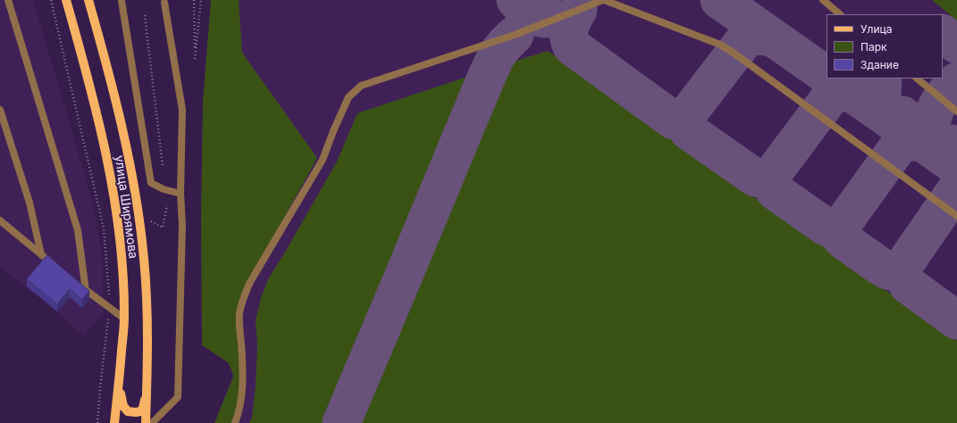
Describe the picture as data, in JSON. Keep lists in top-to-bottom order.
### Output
{
  "streets": {
    "main road": ["улица Ширямова"]
  },
  "legend": ["Улица", "Парк", "Здание"]
}
